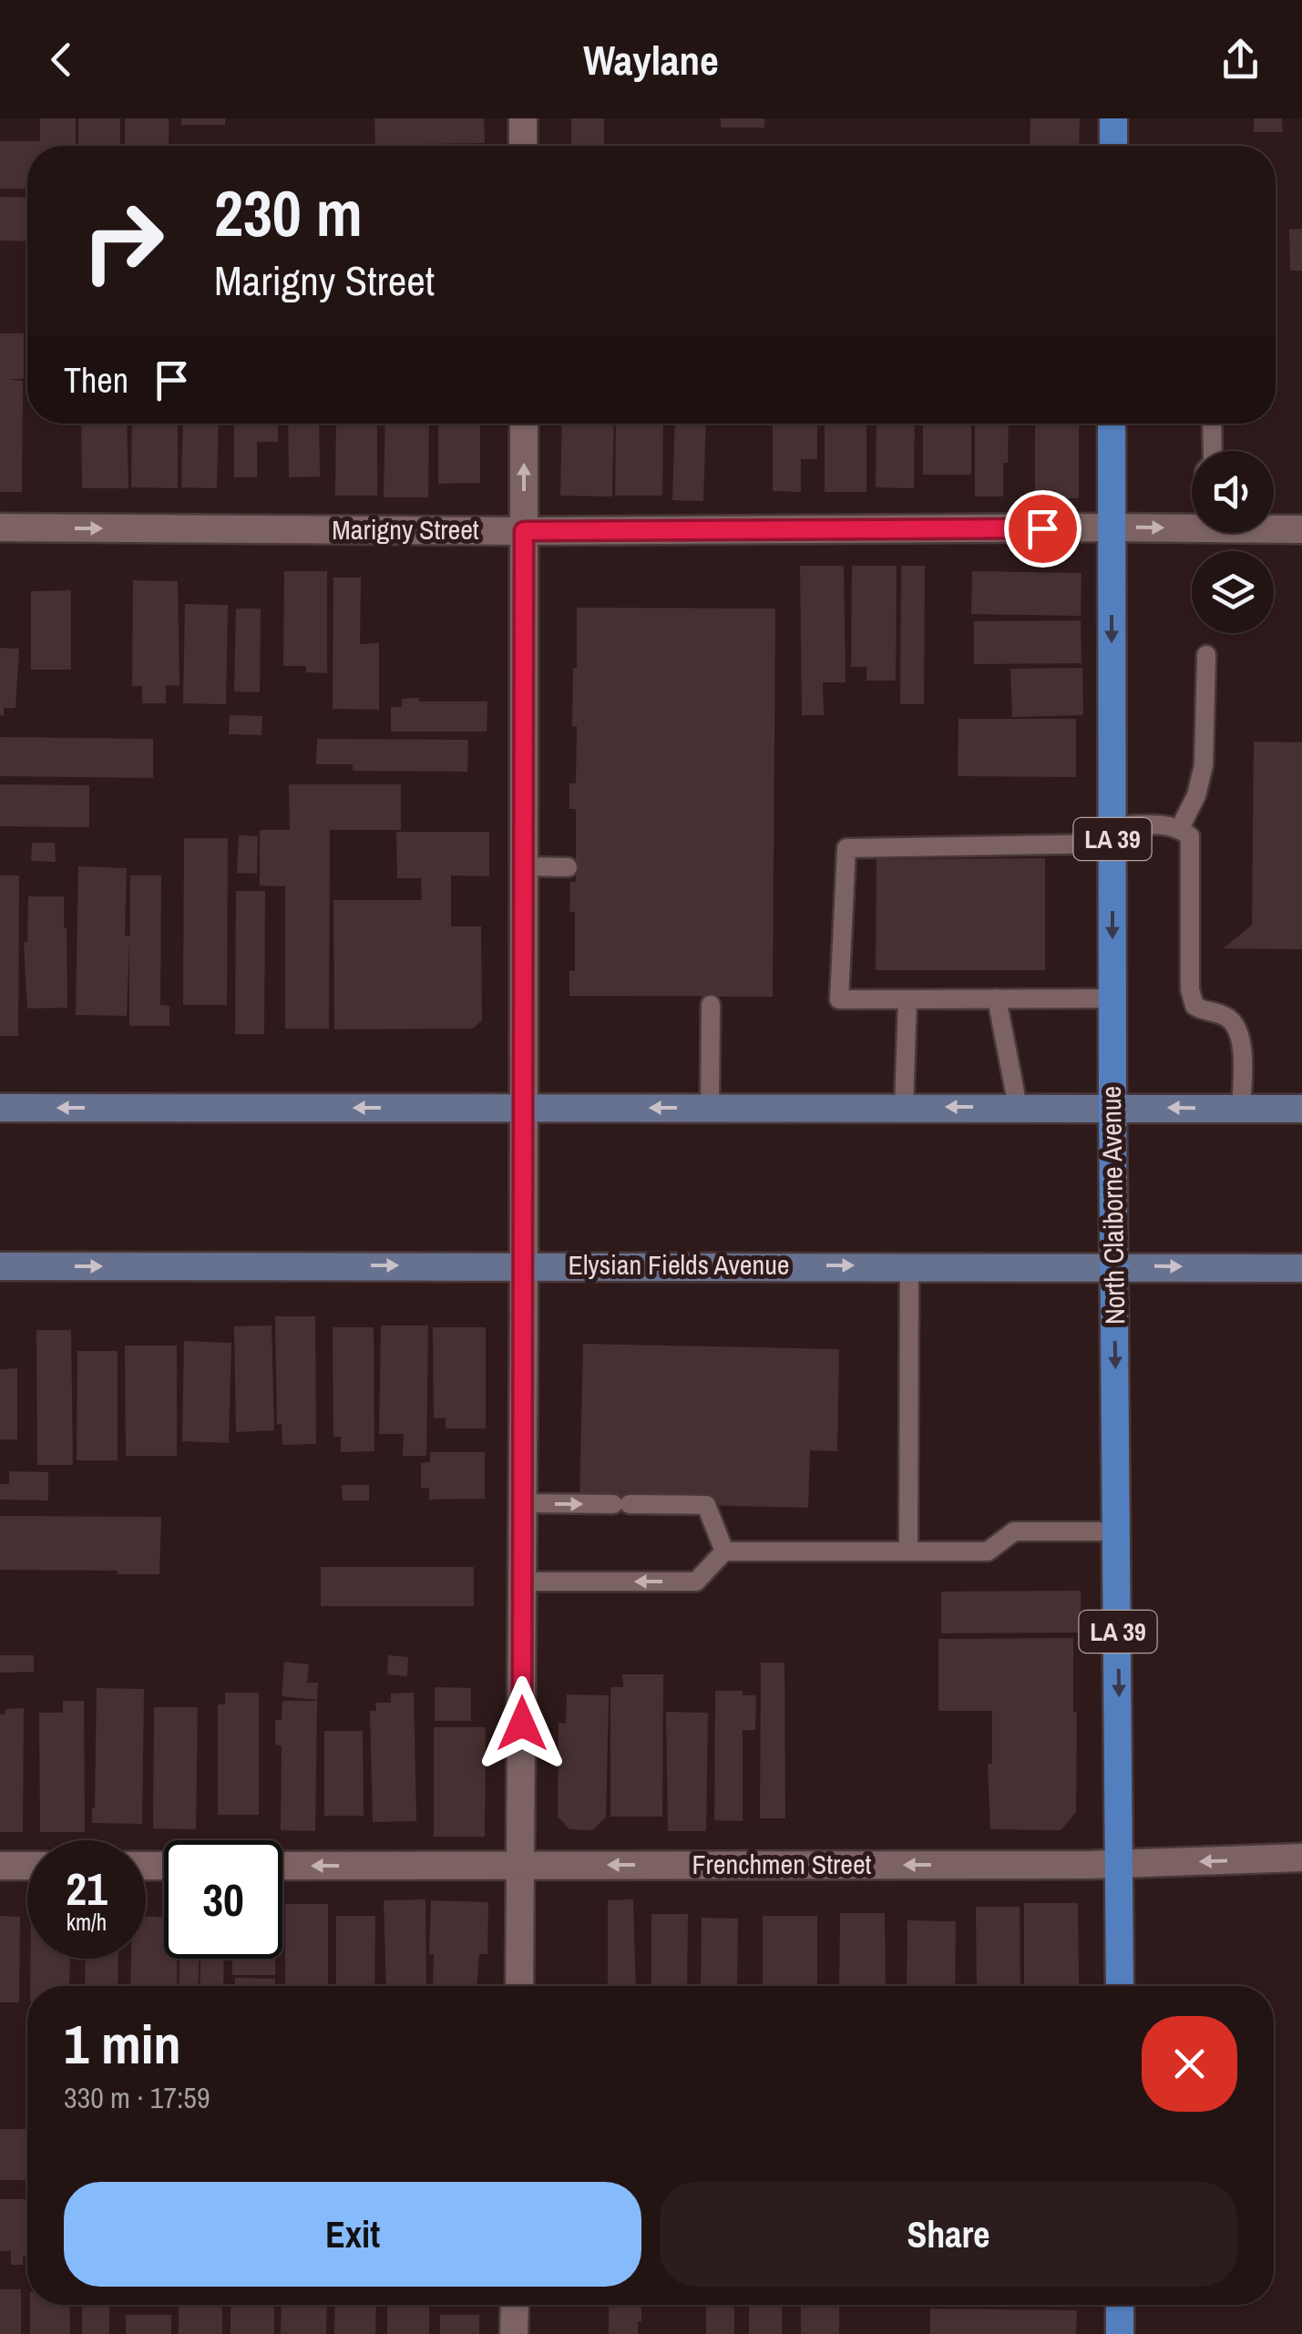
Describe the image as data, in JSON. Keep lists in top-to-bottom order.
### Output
{
  "streets": {
    "main road": ["LA 39", "North Claiborne Avenue", "Elysian Fields Avenue"],
    "street": ["Marigny Street", "Frenchmen Street"]
  },
  "crossings": [
    ["Marigny Street", "North Claiborne Avenue"],
    ["North Claiborne Avenue", "Elysian Fields Avenue"],
    ["North Claiborne Avenue", "Frenchmen Street"]
  ],
  "one_way": ["Marigny Street", "North Claiborne Avenue", "Frenchmen Street"],
  "page": {
    "header": "Waylane",
    "turn": ["230 m", "Marigny Street"],
    "then": "Then",
    "speed": "21 km/h",
    "limit": "30",
    "heading": ["1 min", "330 m · 17:59"],
    "buttons": ["Exit", "Share"]
  }
}
